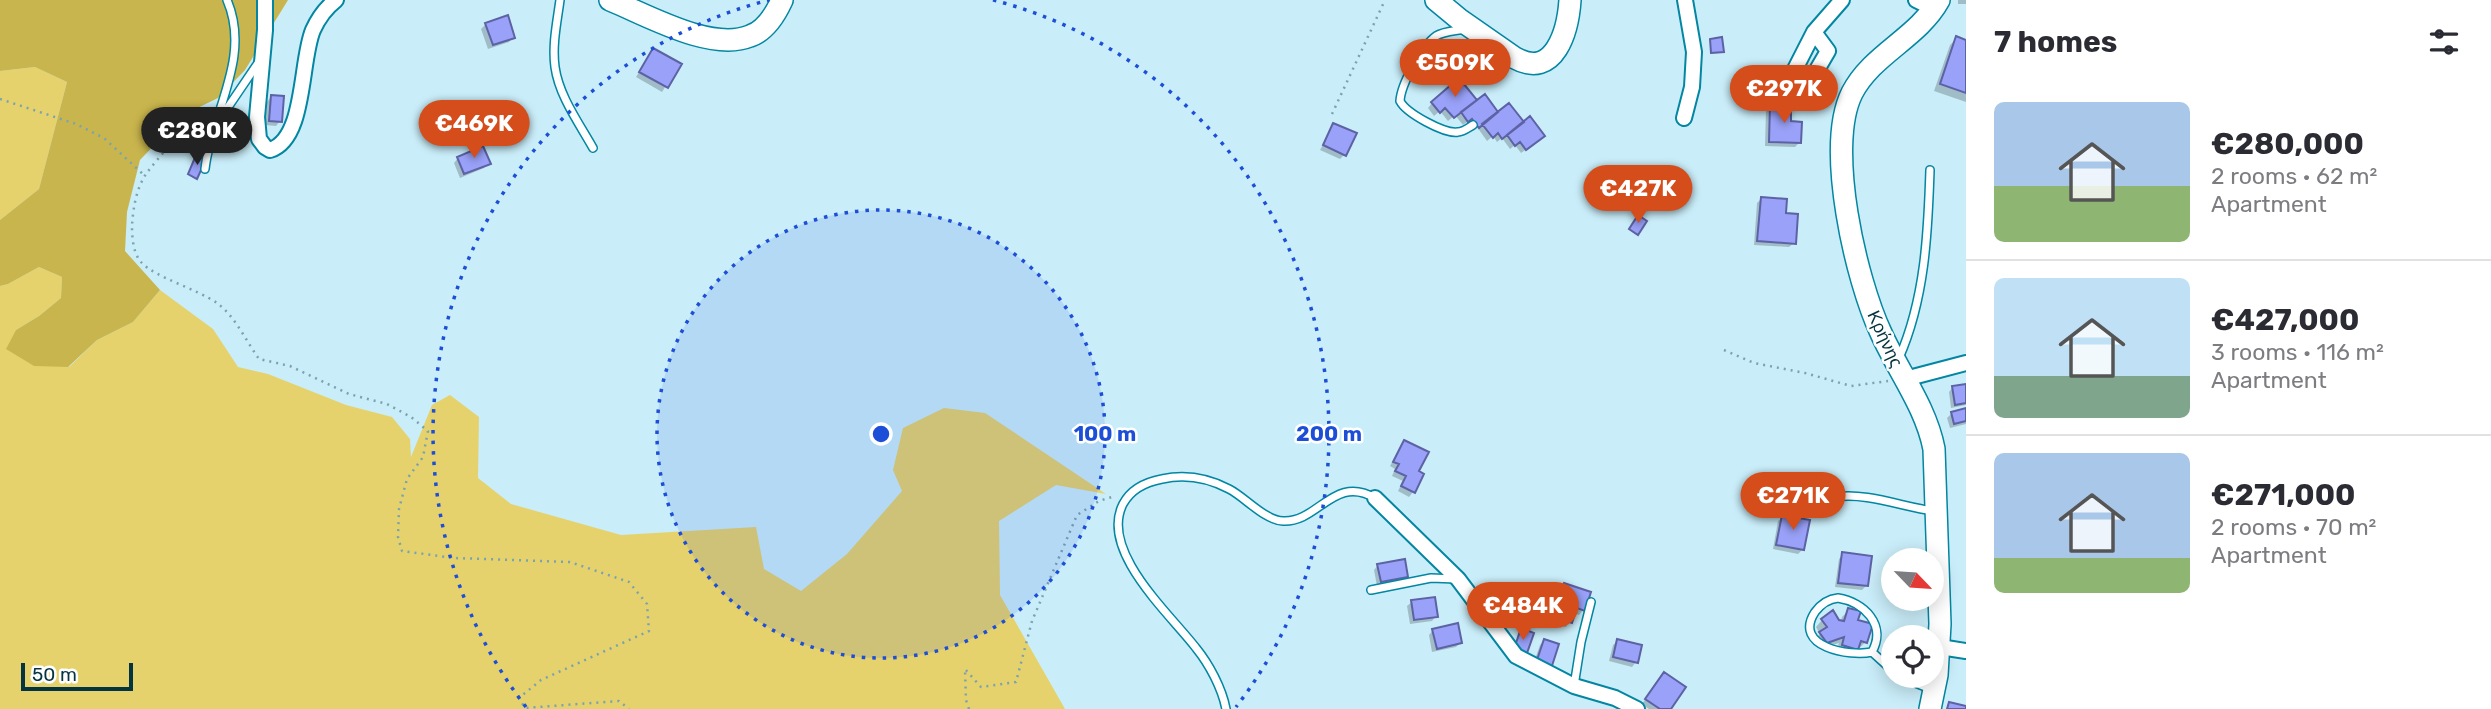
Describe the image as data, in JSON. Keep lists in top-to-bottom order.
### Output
{
  "streets": {
    "street": ["Κρήνης"]
  },
  "scale_bar": "50 m",
  "north": "bottom right",
  "page": {
    "heading": "7 homes",
    "price": [
      "€509K",
      "€297K",
      "€469K",
      "€280K",
      "€427K",
      "€271K",
      "€484K"
    ],
    "list": [
      {
        "name": "€280,000",
        "note": "2 rooms · 62 m² · Apartment"
      },
      {
        "name": "€427,000",
        "note": "3 rooms · 116 m² · Apartment"
      },
      {
        "name": "€271,000",
        "note": "2 rooms · 70 m² · Apartment"
      }
    ],
    "scale": "50 m"
  },
  "rings": ["100 m", "200 m"]
}
